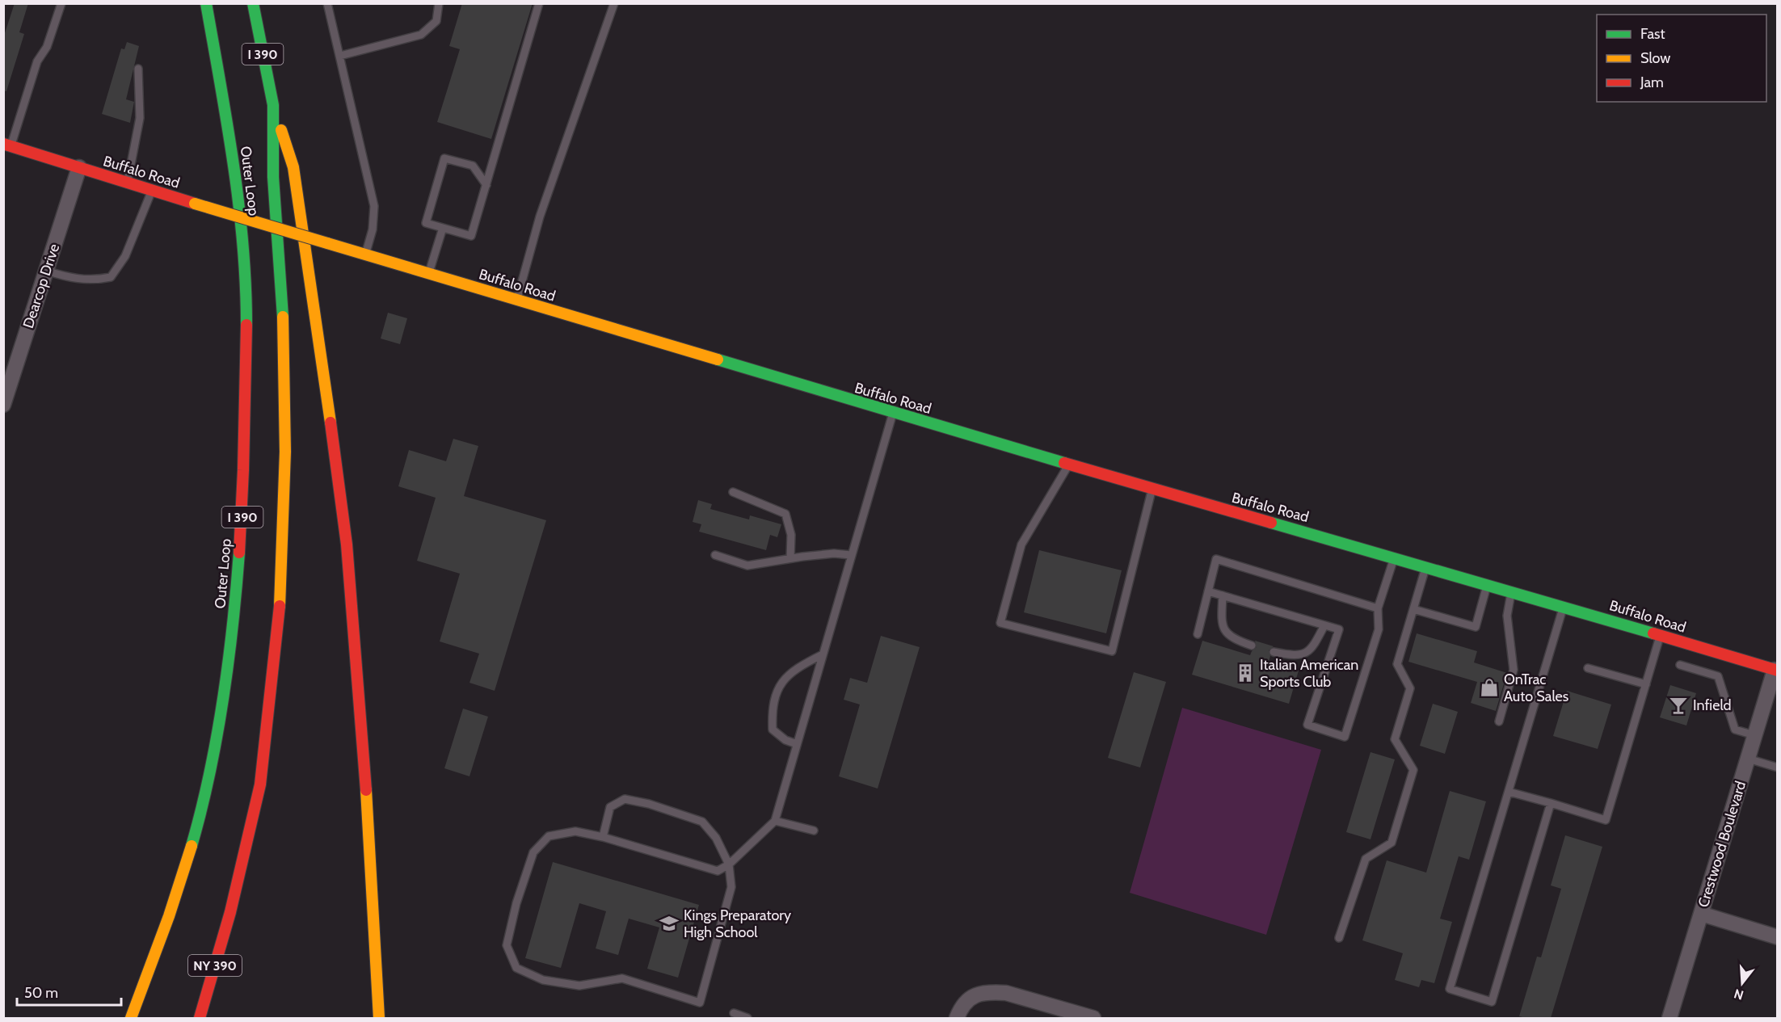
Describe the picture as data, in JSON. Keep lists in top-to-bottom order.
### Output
{
  "streets": {
    "main road": [
      "I 390",
      "Buffalo Road",
      "Outer Loop",
      "NY 390"
    ],
    "street": ["Dearcop Drive", "Crestwood Boulevard"]
  },
  "crossings": [
    ["Buffalo Road", "Dearcop Drive"],
    ["Buffalo Road", "Crestwood Boulevard"]
  ],
  "places": {
    "building": ["Italian American Sports Club"],
    "shop": ["OnTrac Auto Sales"],
    "bar": ["Infield"],
    "school or university": ["Kings Preparatory High School"]
  },
  "legend": ["Fast", "Slow", "Jam"],
  "scale_bar": "50 m",
  "north": "bottom"
}
